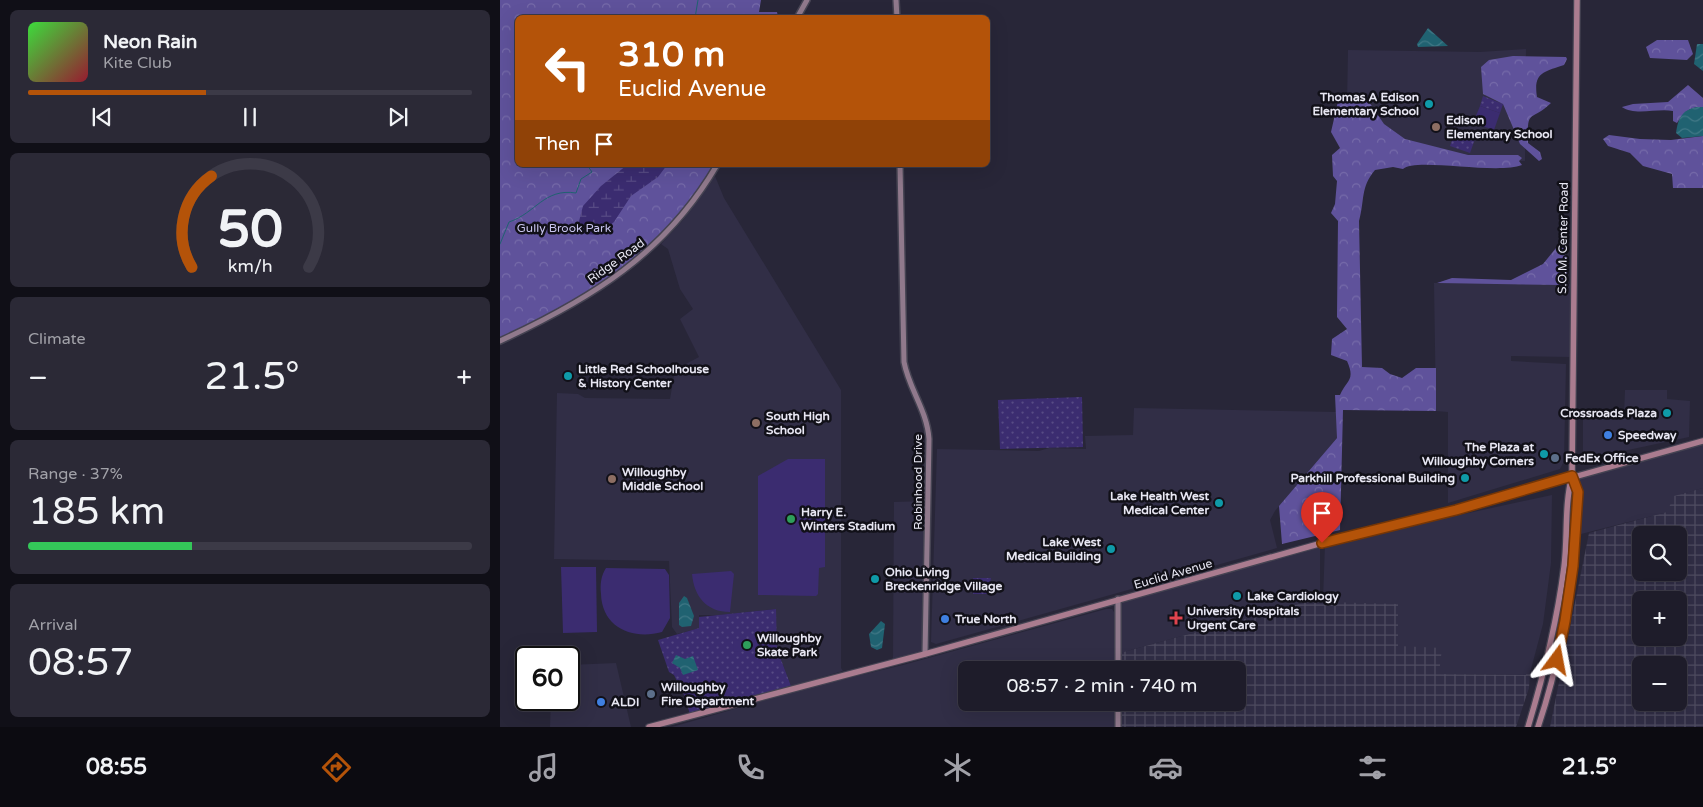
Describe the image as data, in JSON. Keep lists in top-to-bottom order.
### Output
{
  "streets": {
    "main road": ["S.O.M. Center Road", "Euclid Avenue"],
    "street": ["Ridge Road", "Robinhood Drive"]
  },
  "crossings": [
    ["S.O.M. Center Road", "Euclid Avenue"],
    ["Robinhood Drive", "Euclid Avenue"]
  ],
  "parks": ["Gully Brook Park"],
  "places": {
    "other": [
      "Thomas A Edison Elementary School",
      "Edison Elementary School",
      "Little Red Schoolhouse & History Center",
      "Crossroads Plaza",
      "South High School",
      "Speedway",
      "The Plaza at Willoughby Corners",
      "FedEx Office",
      "Parkhill Professional Building",
      "Willoughby Middle School",
      "Lake Health West Medical Center",
      "Harry E. Winters Stadium",
      "Lake West Medical Building",
      "Ohio Living Breckenridge Village",
      "Lake Cardiology",
      "True North",
      "Willoughby Skate Park",
      "Willoughby Fire Department",
      "ALDI"
    ],
    "health": ["University Hospitals Urgent Care"]
  },
  "page": {
    "turn": ["310 m", "Euclid Avenue"],
    "song": ["Neon Rain", "Kite Club"],
    "then": "Then",
    "tile": [
      "Climate",
      ["Range · 37%", "185 km"],
      ["Arrival", "08:57"]
    ],
    "heat": ["−", "21.5°", "+"],
    "map_buttons": ["+", "−"],
    "limit": "60",
    "trip": "08:57 · 2 min · 740 m",
    "tabs": ["08:55", "21.5°"],
    "gauge": ["50", "km/h"]
  }
}
